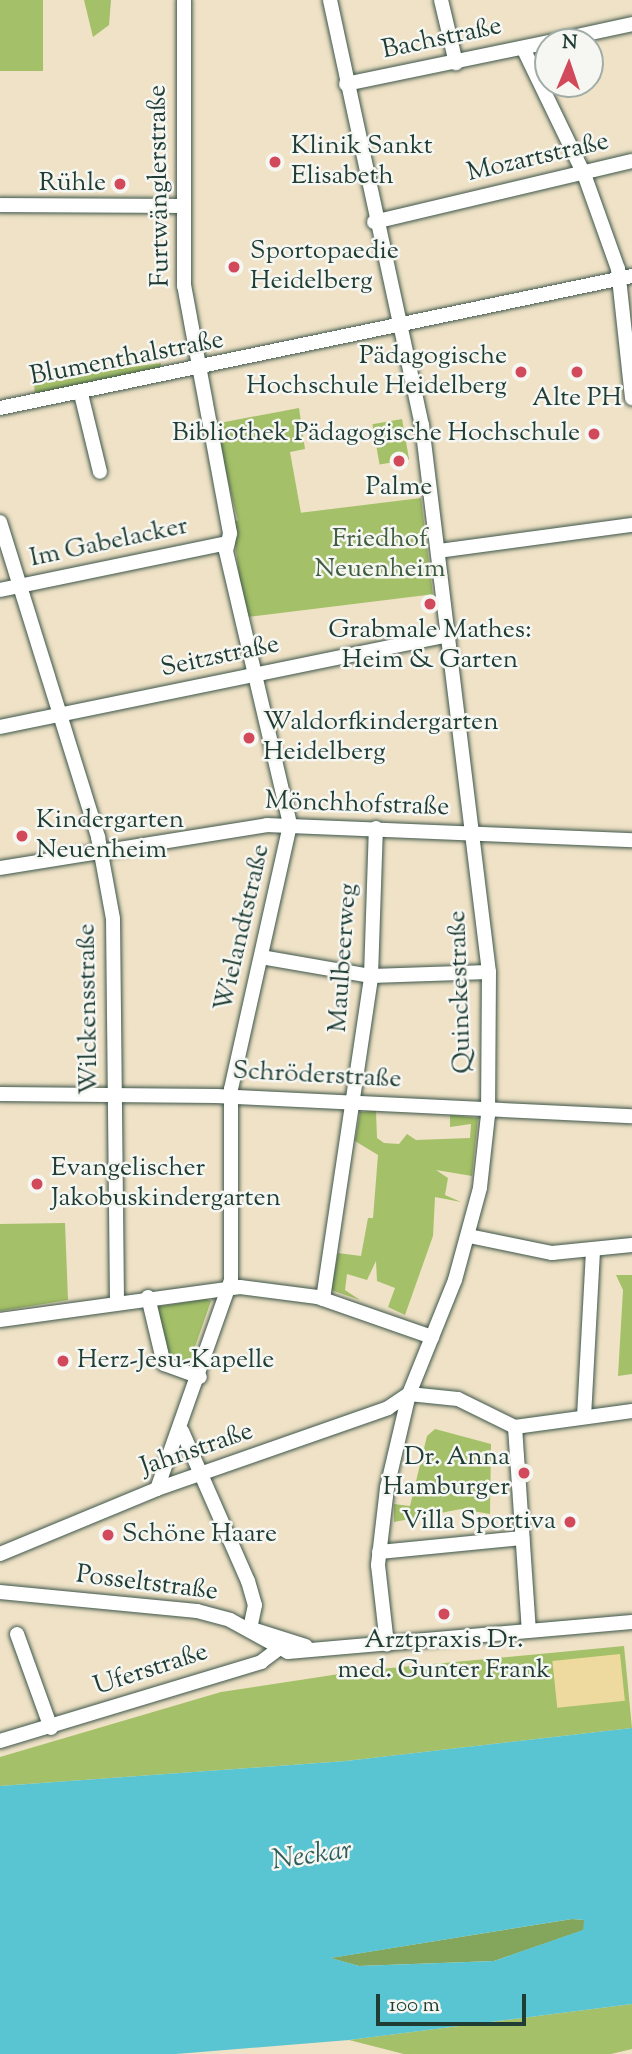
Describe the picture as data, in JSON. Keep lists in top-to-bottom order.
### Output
{
  "streets": {
    "street": [
      "Bachstraße",
      "Mozartstraße",
      "Furtwänglerstraße",
      "Blumenthalstraße",
      "Im Gabelacker",
      "Seitzstraße",
      "Mönchhofstraße",
      "Wielandtstraße",
      "Maulbeerweg",
      "Quinckestraße",
      "Wilckensstraße",
      "Schröderstraße",
      "Jahnstraße",
      "Posseltstraße",
      "Uferstraße"
    ]
  },
  "crossings": [
    ["Bachstraße", "Quinckestraße"],
    ["Mozartstraße", "Quinckestraße"],
    ["Furtwänglerstraße", "Blumenthalstraße"],
    ["Furtwänglerstraße", "Wielandtstraße"],
    ["Blumenthalstraße", "Wielandtstraße"],
    ["Blumenthalstraße", "Quinckestraße"],
    ["Im Gabelacker", "Wielandtstraße"],
    ["Im Gabelacker", "Wilckensstraße"],
    ["Seitzstraße", "Wielandtstraße"],
    ["Seitzstraße", "Quinckestraße"],
    ["Seitzstraße", "Wilckensstraße"],
    ["Mönchhofstraße", "Wielandtstraße"],
    ["Mönchhofstraße", "Maulbeerweg"],
    ["Mönchhofstraße", "Quinckestraße"],
    ["Mönchhofstraße", "Wilckensstraße"],
    ["Wielandtstraße", "Schröderstraße"],
    ["Wielandtstraße", "Jahnstraße"],
    ["Maulbeerweg", "Schröderstraße"],
    ["Quinckestraße", "Schröderstraße"],
    ["Quinckestraße", "Jahnstraße"],
    ["Quinckestraße", "Uferstraße"],
    ["Wilckensstraße", "Schröderstraße"],
    ["Posseltstraße", "Uferstraße"]
  ],
  "water": ["Neckar"],
  "parks": ["Friedhof Neuenheim"],
  "places": [
    "Klinik Sankt Elisabeth",
    "Rühle",
    "Sportopaedie Heidelberg",
    "Pädagogische Hochschule Heidelberg",
    "Alte PH",
    "Bibliothek Pädagogische Hochschule",
    "Palme",
    "Grabmale Mathes: Heim & Garten",
    "Waldorfkindergarten Heidelberg",
    "Kindergarten Neuenheim",
    "Evangelischer Jakobuskindergarten",
    "Herz-Jesu-Kapelle",
    "Dr. Anna Hamburger",
    "Villa Sportiva",
    "Schöne Haare",
    "Arztpraxis Dr. med. Gunter Frank"
  ],
  "scale_bar": "100 m",
  "north": "top"
}
